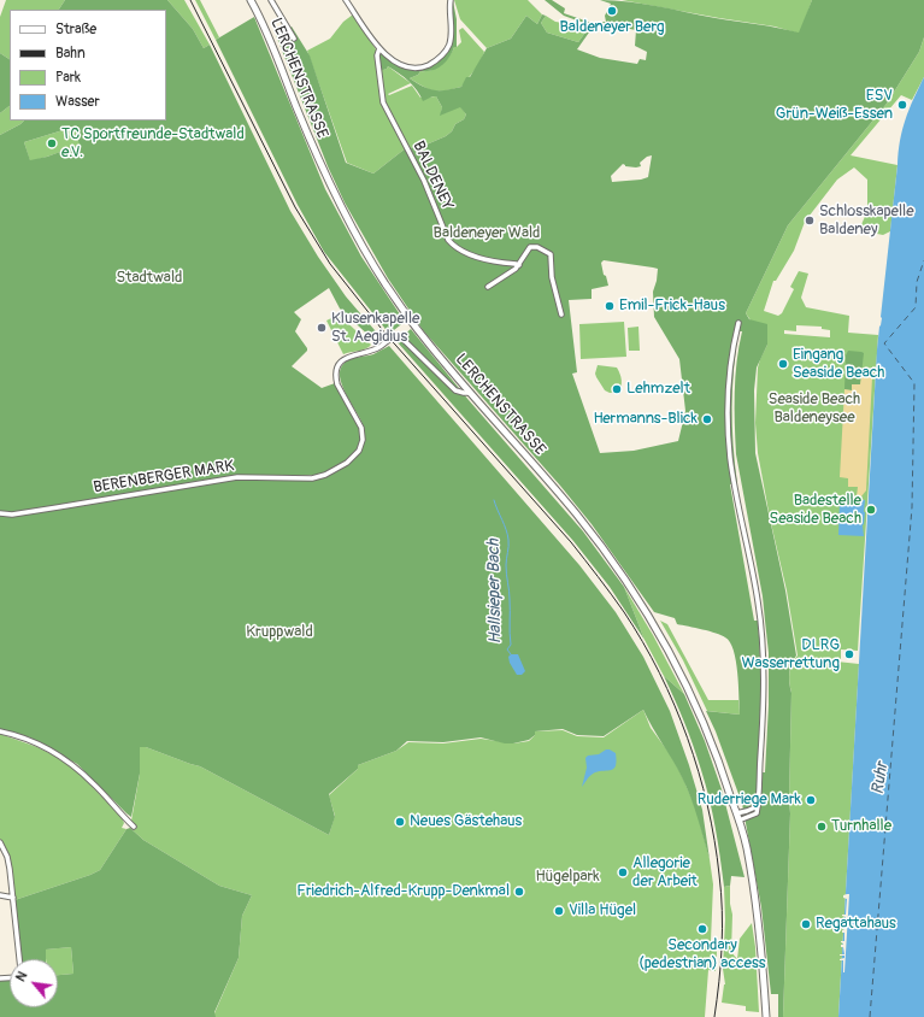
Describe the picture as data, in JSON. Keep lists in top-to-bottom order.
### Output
{
  "streets": {
    "main road": ["LERCHENSTRASSE"],
    "street": ["BALDENEY", "BERENBERGER MARK"]
  },
  "crossings": [
    ["LERCHENSTRASSE", "BERENBERGER MARK"]
  ],
  "water": ["Hallsieper Bach", "Ruhr"],
  "parks": [
    "Baldeneyer Wald",
    "Stadtwald",
    "Seaside Beach Baldeneysee",
    "Kruppwald",
    "Hügelpark"
  ],
  "places": [
    "Baldeneyer Berg",
    "ESV Grün-Weiß-Essen",
    "TC Sportfreunde-Stadtwald e.V.",
    "Schlosskapelle Baldeney",
    "Emil-Frick-Haus",
    "Klusenkapelle St. Aegidius",
    "Eingang Seaside Beach",
    "Lehmzelt",
    "Hermanns-Blick",
    "Badestelle Seaside Beach",
    "DLRG Wasserrettung",
    "Ruderriege Mark",
    "Neues Gästehaus",
    "Turnhalle",
    "Allegorie der Arbeit",
    "Friedrich-Alfred-Krupp-Denkmal",
    "Villa Hügel",
    "Regattahaus",
    "Secondary (pedestrian) access"
  ],
  "legend": [
    "Straße",
    "Bahn",
    "Park",
    "Wasser"
  ],
  "north": "top left"
}
